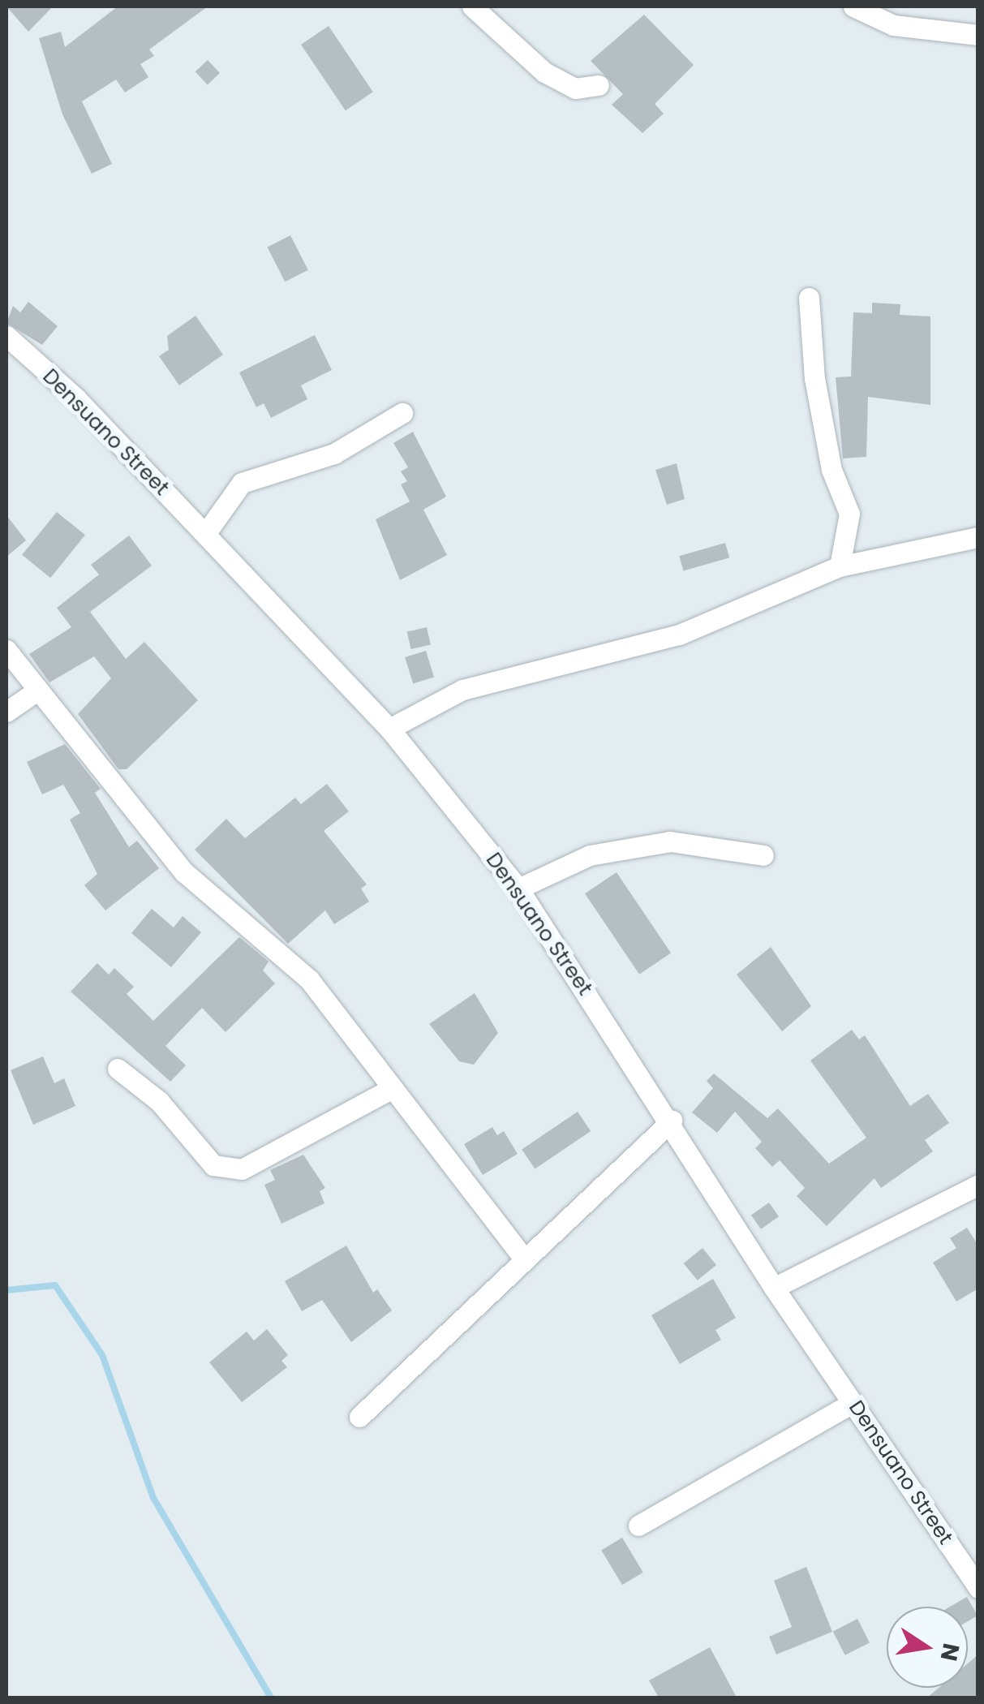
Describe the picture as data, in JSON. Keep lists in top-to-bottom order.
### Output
{
  "streets": {
    "street": ["Densuano Street"]
  },
  "north": "right"
}
